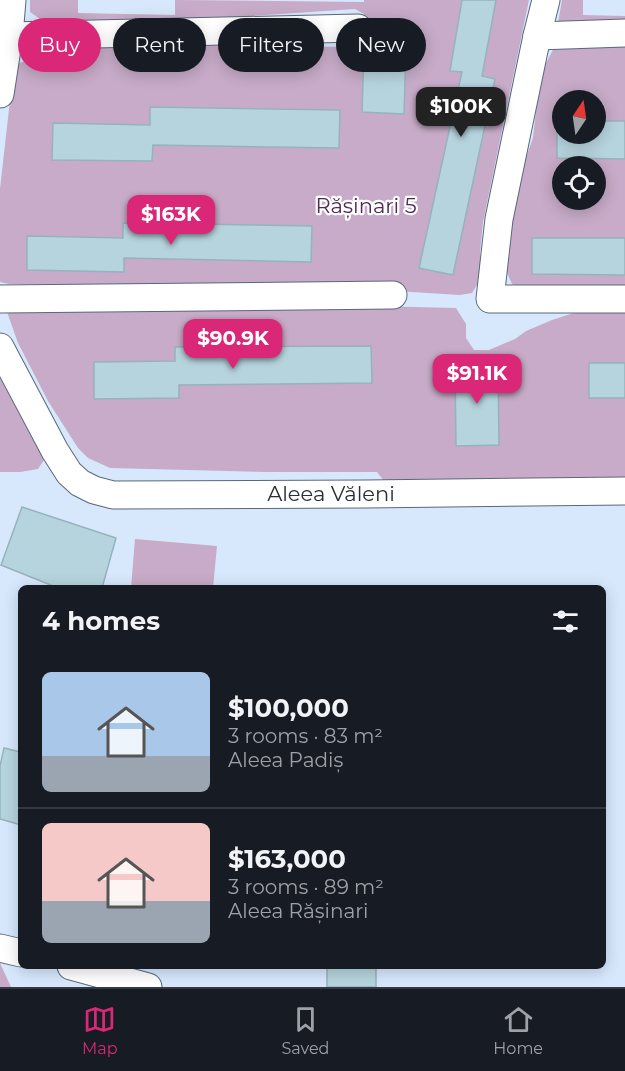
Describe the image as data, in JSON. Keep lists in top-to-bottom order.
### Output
{
  "streets": {
    "street": ["Aleea Văleni"]
  },
  "parks": ["Rășinari 5"],
  "north": "top",
  "page": {
    "chip": [
      "Buy",
      "Rent",
      "Filters",
      "New"
    ],
    "price": [
      "$100K",
      "$163K",
      "$90.9K",
      "$91.1K"
    ],
    "heading": "4 homes",
    "list": [
      {
        "name": "$100,000",
        "note": "3 rooms · 83 m² · Aleea Padiș"
      },
      {
        "name": "$163,000",
        "note": "3 rooms · 89 m² · Aleea Rășinari"
      }
    ],
    "tabs": ["Map", "Saved", "Home"]
  }
}
